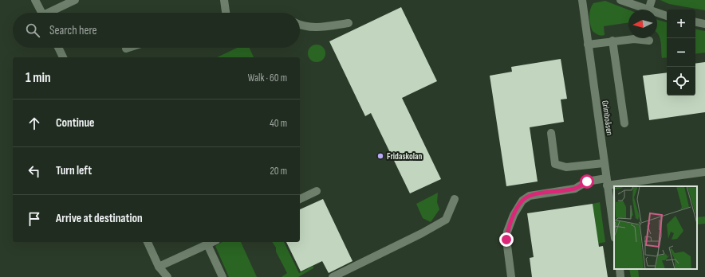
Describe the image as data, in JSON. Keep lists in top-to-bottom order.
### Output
{
  "streets": {
    "street": ["Grimboåsen"]
  },
  "places": ["Fridaskolan"],
  "north": "left",
  "page": {
    "map_buttons": ["+", "−"],
    "search": "Search here",
    "heading": ["1 min", "Walk · 60 m"],
    "list": [
      ["Continue", "40 m"],
      ["Turn left", "20 m"],
      "Arrive at destination"
    ]
  }
}
